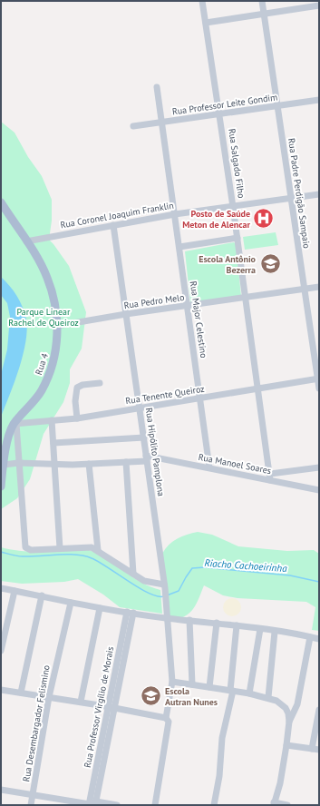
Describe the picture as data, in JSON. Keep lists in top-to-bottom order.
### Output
{
  "streets": {
    "main road": ["Rua 4"],
    "street": [
      "Rua Professor Leite Gondim",
      "Rua Salgado Filho",
      "Rua Padre Perdigão Sampaio",
      "Rua Coronel Joaquim Franklin",
      "Rua Pedro Melo",
      "Rua Major Celestino",
      "Rua Tenente Queiroz",
      "Rua Hipólito Pamplona",
      "Rua Manoel Soares",
      "Rua Professor Virgílio de Morais",
      "Rua Desembargador Felismino"
    ]
  },
  "crossings": [
    ["Rua Professor Leite Gondim", "Rua Salgado Filho"],
    ["Rua Professor Leite Gondim", "Rua Padre Perdigão Sampaio"],
    ["Rua Professor Leite Gondim", "Rua Major Celestino"],
    ["Rua Salgado Filho", "Rua Coronel Joaquim Franklin"],
    ["Rua Salgado Filho", "Rua Pedro Melo"],
    ["Rua Salgado Filho", "Rua Tenente Queiroz"],
    ["Rua Salgado Filho", "Rua Manoel Soares"],
    ["Rua Padre Perdigão Sampaio", "Rua Coronel Joaquim Franklin"],
    ["Rua Padre Perdigão Sampaio", "Rua Pedro Melo"],
    ["Rua Padre Perdigão Sampaio", "Rua Tenente Queiroz"],
    ["Rua Coronel Joaquim Franklin", "Rua Major Celestino"],
    ["Rua Coronel Joaquim Franklin", "Rua 4"],
    ["Rua Coronel Joaquim Franklin", "Rua Hipólito Pamplona"],
    ["Rua Pedro Melo", "Rua Major Celestino"],
    ["Rua Pedro Melo", "Rua 4"],
    ["Rua Pedro Melo", "Rua Hipólito Pamplona"],
    ["Rua Major Celestino", "Rua Tenente Queiroz"],
    ["Rua Major Celestino", "Rua Manoel Soares"],
    ["Rua 4", "Rua Tenente Queiroz"],
    ["Rua 4", "Rua Manoel Soares"],
    ["Rua Tenente Queiroz", "Rua Hipólito Pamplona"],
    ["Rua Hipólito Pamplona", "Rua Manoel Soares"]
  ],
  "water": ["Riacho Cachoeirinha"],
  "parks": ["Parque Linear Rachel de Queiroz"],
  "places": {
    "hospital": ["Posto de Saúde Meton de Alencar"],
    "school or university": ["Escola Antônio Bezerra", "Escola Autran Nunes"]
  }
}
